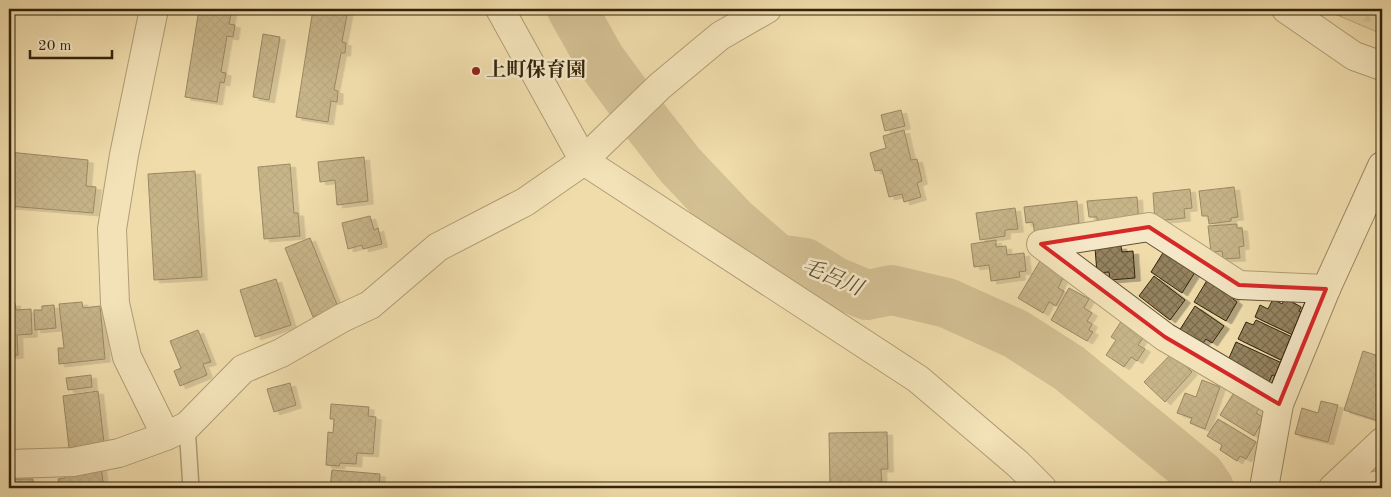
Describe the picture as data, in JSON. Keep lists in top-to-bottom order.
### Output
{
  "water": ["毛呂川"],
  "places": ["上町保育園"],
  "scale_bar": "20 m"
}
